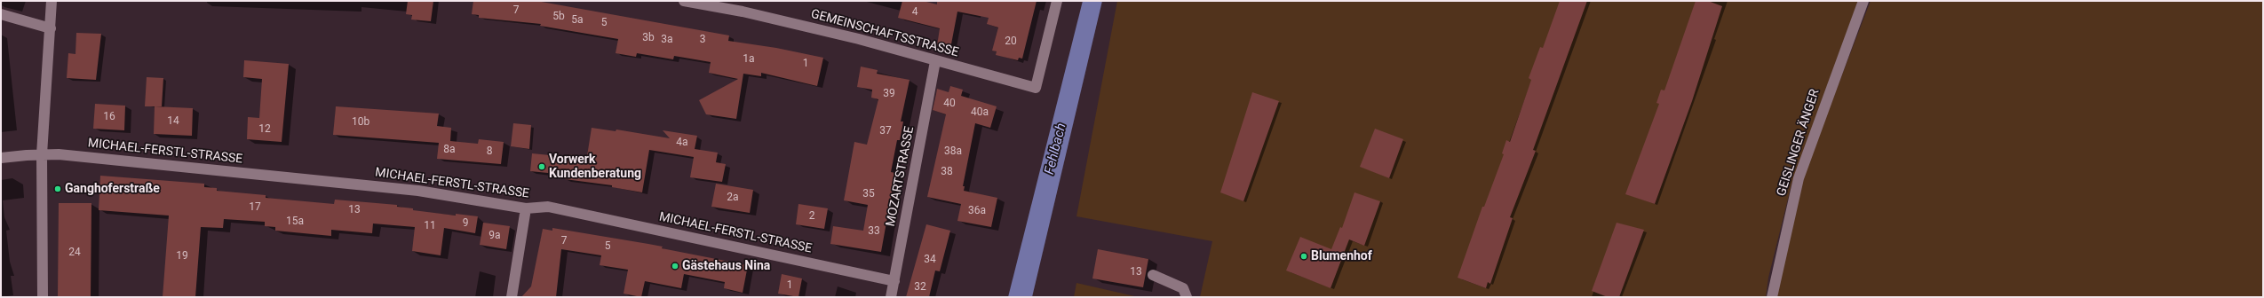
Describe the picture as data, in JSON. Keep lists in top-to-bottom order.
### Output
{
  "streets": {
    "street": [
      "GEMEINSCHAFTSSTRASSE",
      "GEISLINGER ÄNGER",
      "MICHAEL-FERSTL-STRASSE",
      "MOZARTSTRASSE"
    ]
  },
  "crossings": [
    ["GEMEINSCHAFTSSTRASSE", "MOZARTSTRASSE"],
    ["MICHAEL-FERSTL-STRASSE", "MOZARTSTRASSE"]
  ],
  "water": ["Fehlbach"],
  "places": [
    "Vorwerk Kundenberatung",
    "Ganghoferstraße",
    "Blumenhof",
    "Gästehaus Nina"
  ],
  "house_numbers": [
    "7",
    "4",
    "5b",
    "5a",
    "5",
    "3b",
    "3a",
    "3",
    "20",
    "1a",
    "1",
    "39",
    "40",
    "40a",
    "16",
    "14",
    "10b",
    "12",
    "37",
    "4a",
    "8a",
    "8",
    "38a",
    "38",
    "35",
    "2a",
    "17",
    "13",
    "36a",
    "2",
    "15a",
    "9",
    "11",
    "33",
    "9a",
    "7",
    "5",
    "24",
    "19",
    "34",
    "13",
    "1",
    "32"
  ]
}
